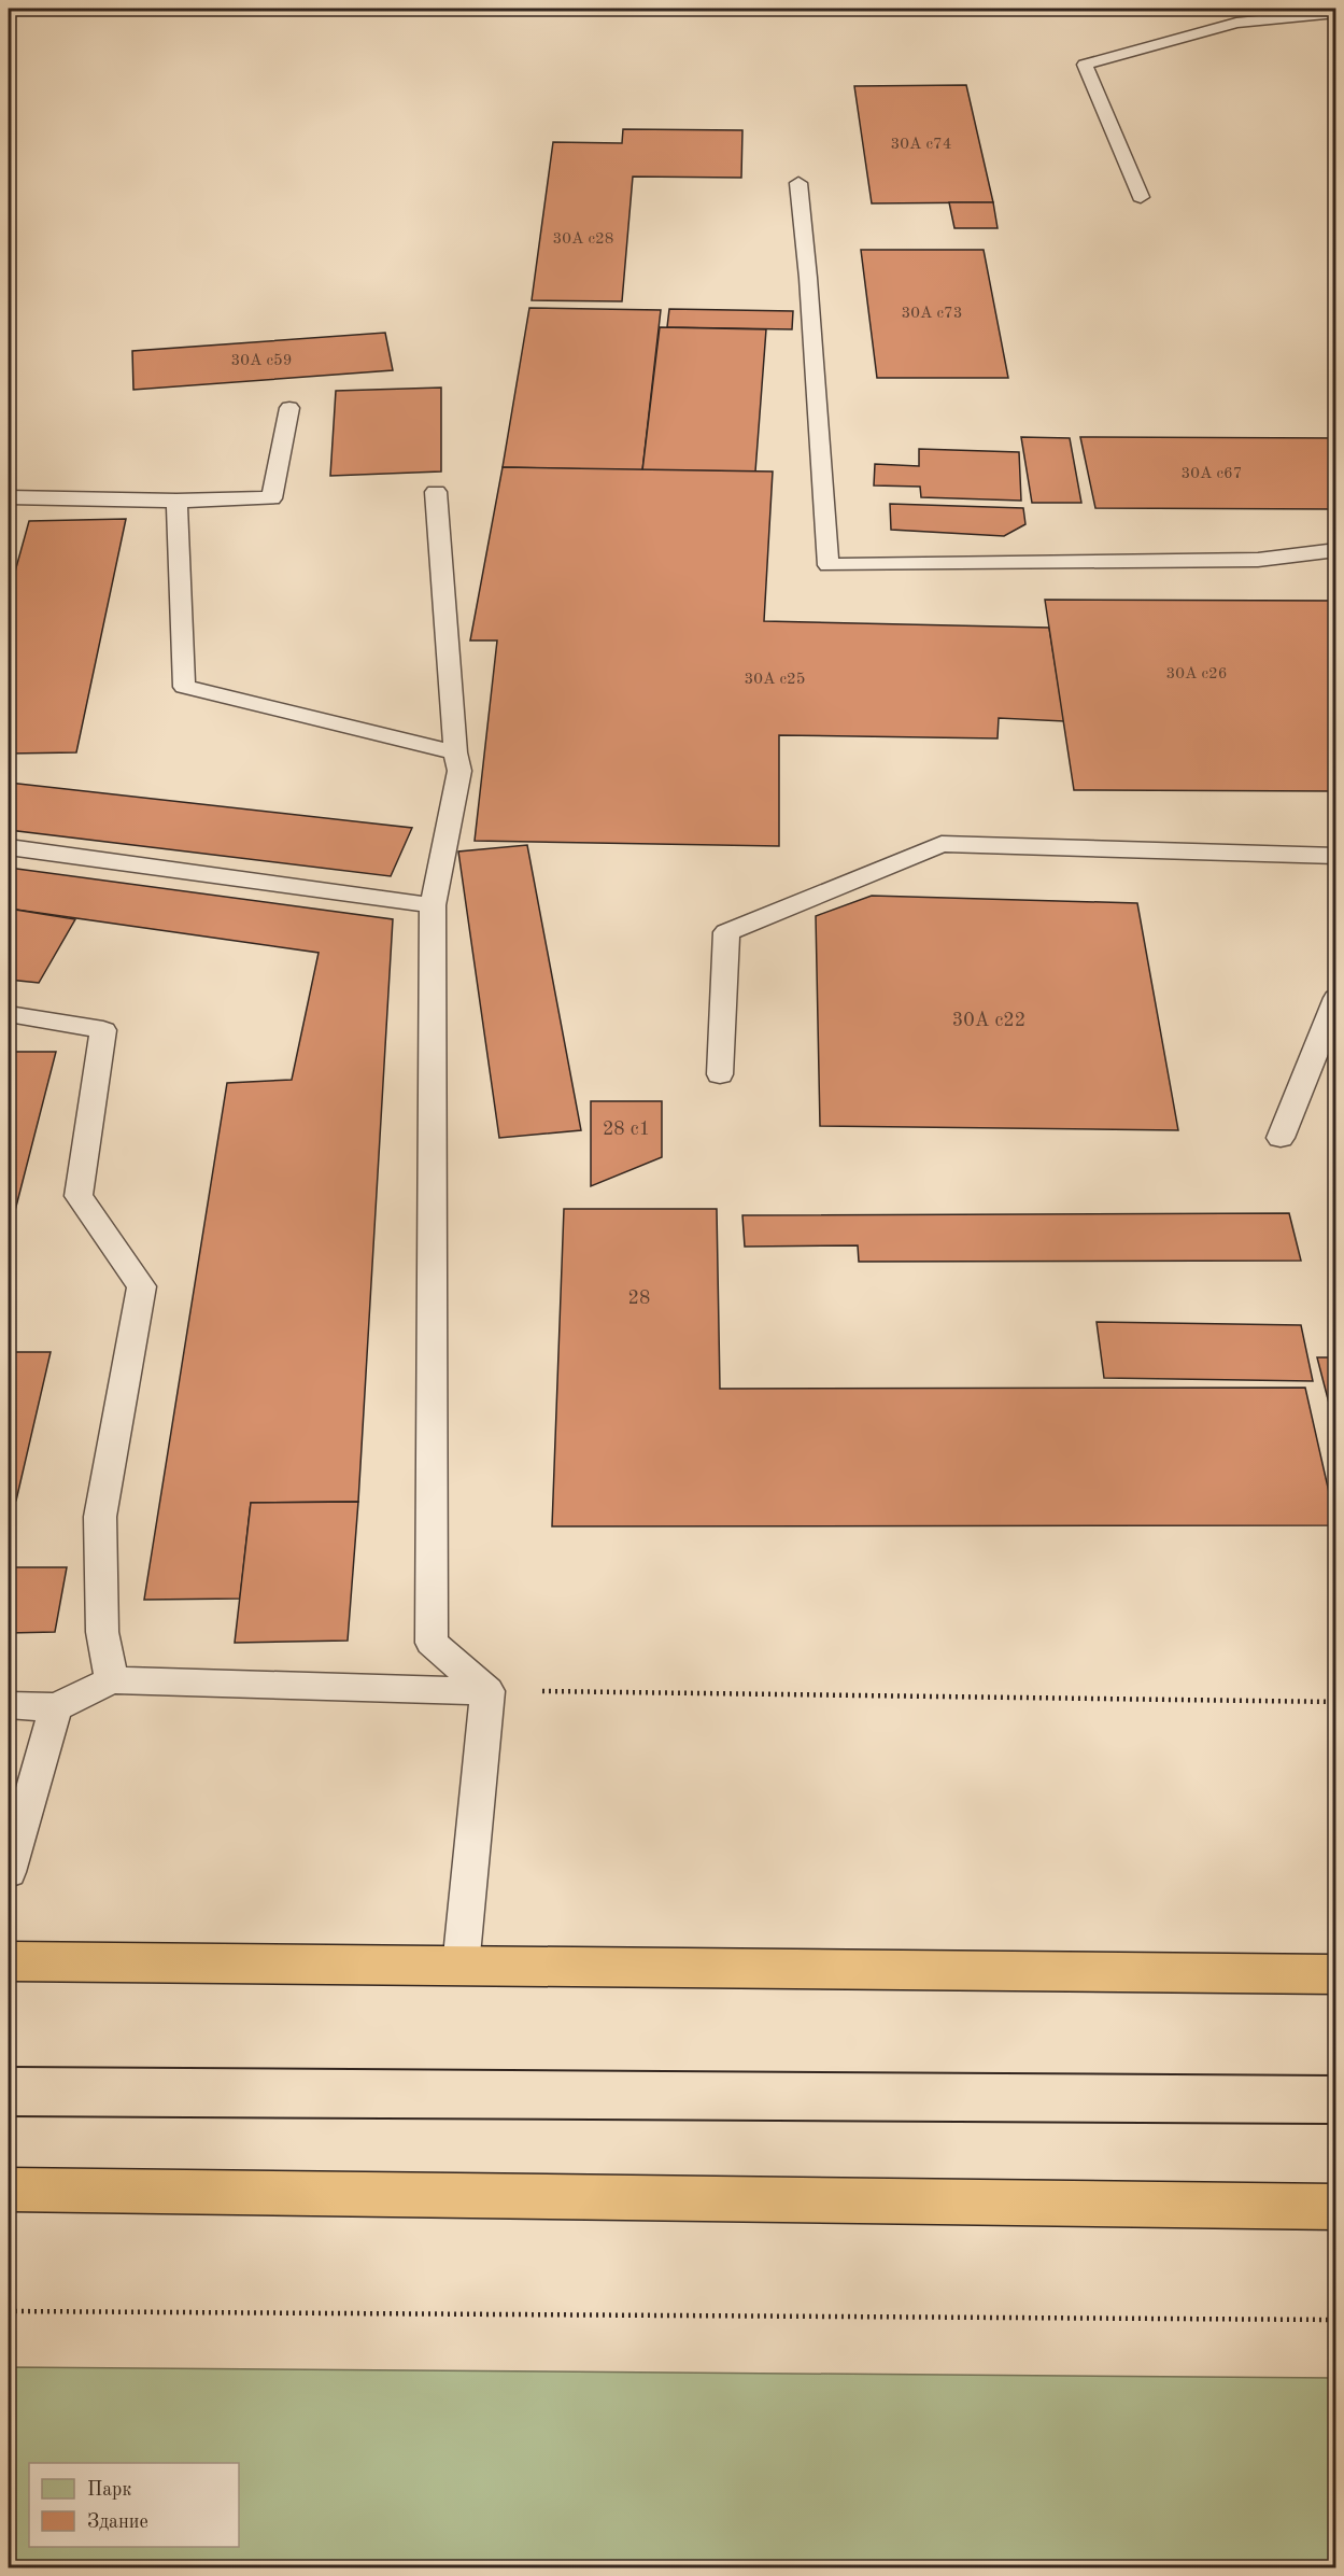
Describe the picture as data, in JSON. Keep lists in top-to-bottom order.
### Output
{
  "house_numbers": [
    "30А с74",
    "30А с28",
    "30А с73",
    "30А с59",
    "30А с67",
    "30А с26",
    "30А с25",
    "30А с22",
    "28 с1",
    "28"
  ],
  "legend": ["Парк", "Здание"]
}
